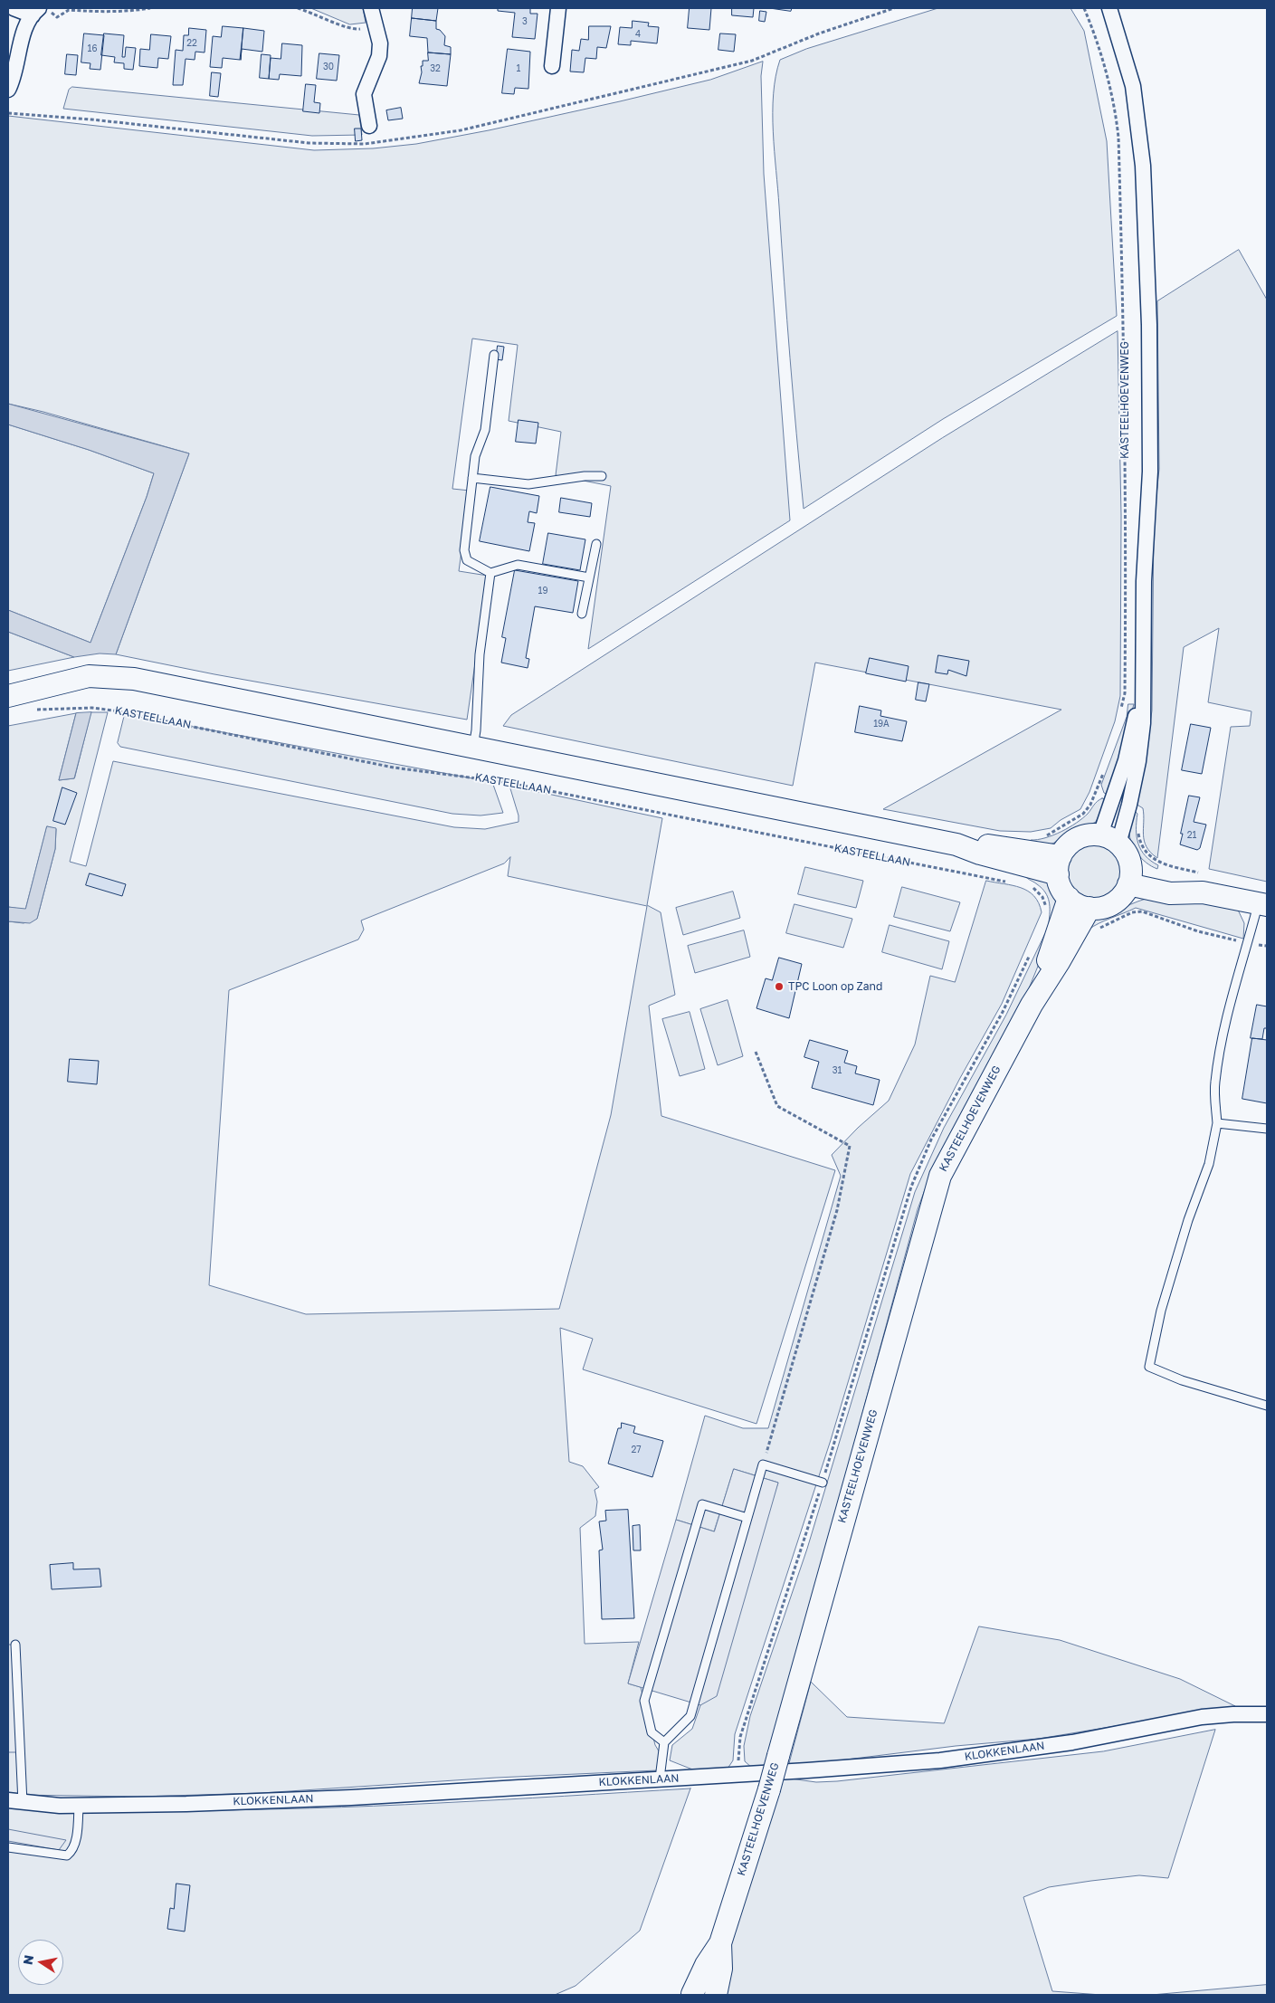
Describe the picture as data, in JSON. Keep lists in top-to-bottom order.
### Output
{
  "streets": {
    "street": ["KASTEELHOEVENWEG", "KLOKKENLAAN"],
    "path": ["KASTEELLAAN"]
  },
  "places": ["TPC Loon op Zand"],
  "house_numbers": [
    "3",
    "4",
    "22",
    "16",
    "30",
    "32",
    "1",
    "19",
    "19A",
    "21",
    "31",
    "27"
  ],
  "north": "left"
}
